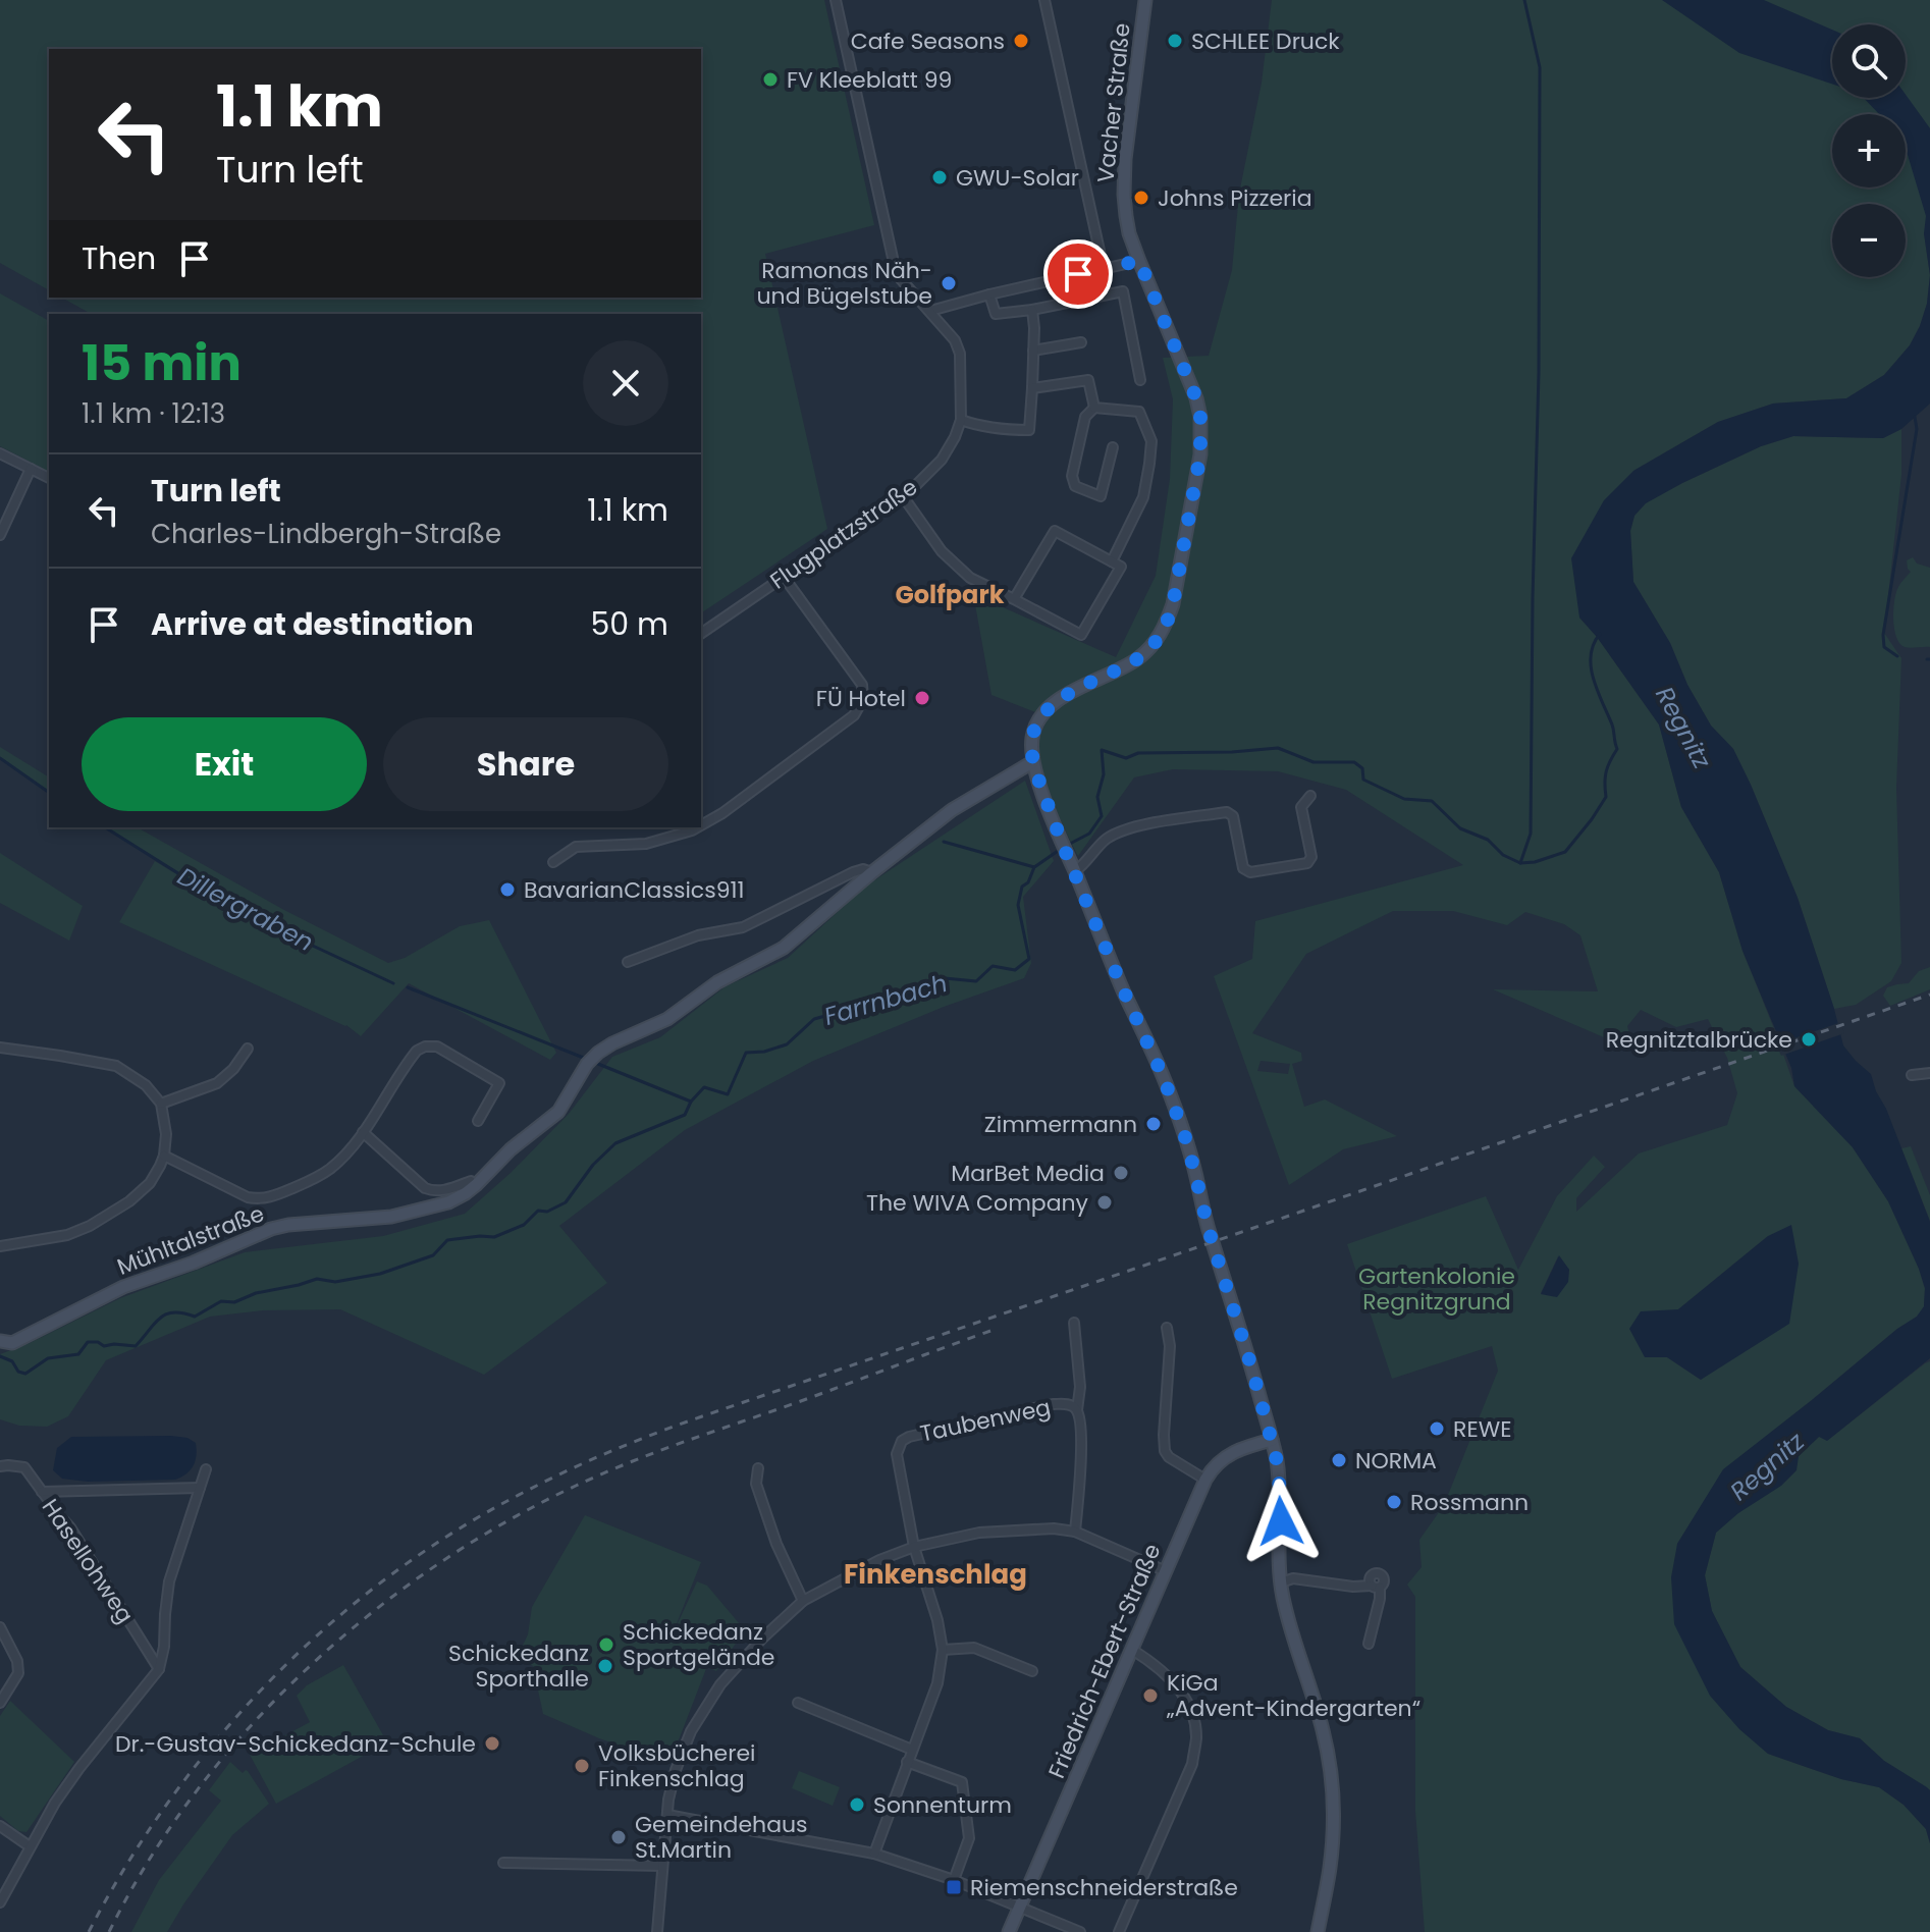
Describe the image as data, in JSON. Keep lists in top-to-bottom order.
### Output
{
  "streets": {
    "street": [
      "Vacher Straße",
      "Flugplatzstraße",
      "Mühltalstraße",
      "Taubenweg",
      "Hasellohweg",
      "Friedrich-Ebert-Straße"
    ]
  },
  "crossings": [
    ["Vacher Straße", "Mühltalstraße"],
    ["Vacher Straße", "Friedrich-Ebert-Straße"]
  ],
  "districts": ["Golfpark", "Finkenschlag"],
  "water": ["Regnitz", "Dillergraben", "Farrnbach"],
  "parks": ["Gartenkolonie Regnitzgrund"],
  "places": {
    "other": [
      "Cafe Seasons",
      "SCHLEE Druck",
      "FV Kleeblatt 99",
      "GWU-Solar",
      "Johns Pizzeria",
      "Ramonas Näh- und Bügelstube",
      "FÜ Hotel",
      "BavarianClassics911",
      "Regnitztalbrücke",
      "Zimmermann",
      "MarBet Media",
      "The WIVA Company",
      "REWE",
      "NORMA",
      "Rossmann",
      "Schickedanz Sportgelände",
      "Schickedanz Sporthalle",
      "KiGa „Advent-Kindergarten“",
      "Dr.-Gustav-Schickedanz-Schule",
      "Volksbücherei Finkenschlag",
      "Sonnenturm",
      "Gemeindehaus St.Martin"
    ],
    "transit": ["Riemenschneiderstraße"]
  },
  "page": {
    "map_buttons": ["+", "−"],
    "turn": ["1.1 km", "Turn left"],
    "then": "Then",
    "heading": ["15 min", "1.1 km · 12:13"],
    "list": [
      {
        "name": "Turn left",
        "note": "Charles-Lindbergh-Straße",
        "value": "1.1 km"
      },
      {
        "name": "Arrive at destination",
        "value": "50 m"
      }
    ],
    "buttons": ["Exit", "Share"]
  }
}
